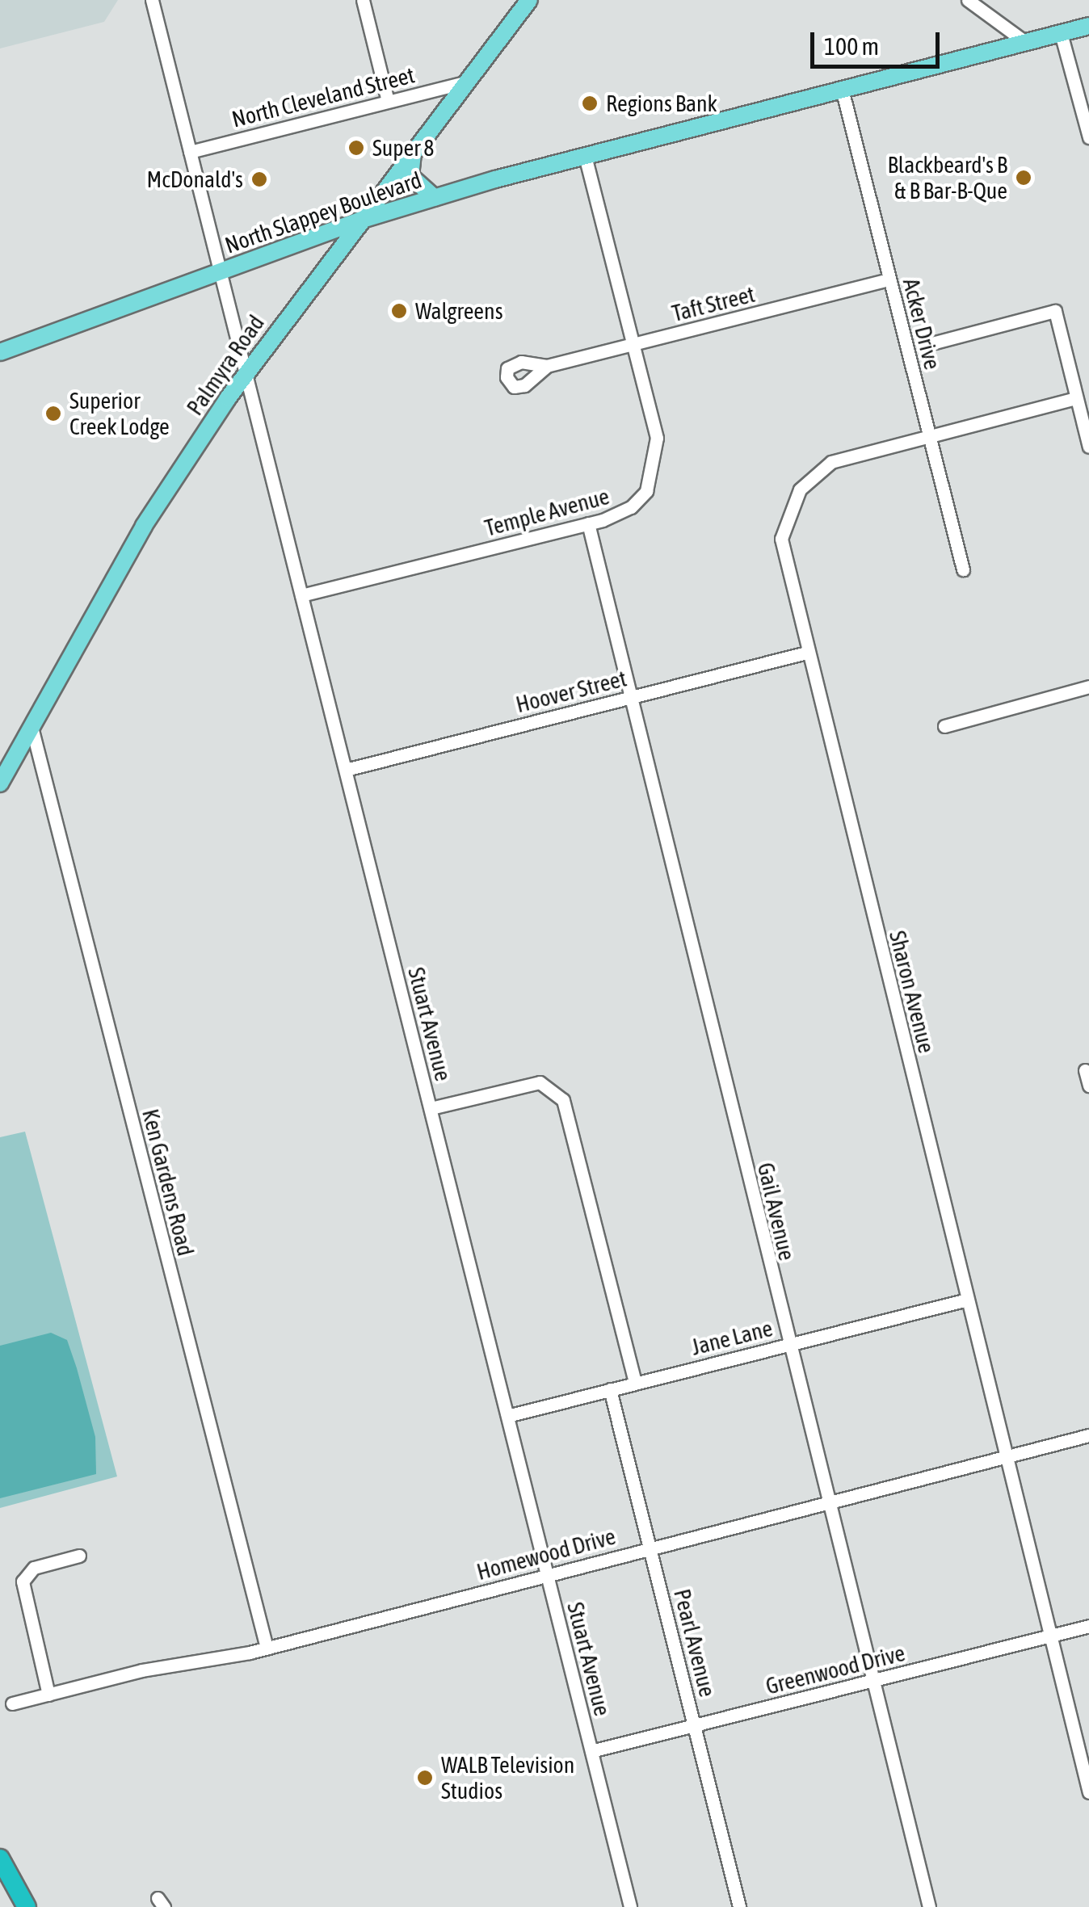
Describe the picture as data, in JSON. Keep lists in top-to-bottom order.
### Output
{
  "streets": {
    "main road": ["North Slappey Boulevard", "Palmyra Road"],
    "street": [
      "North Cleveland Street",
      "Taft Street",
      "Acker Drive",
      "Temple Avenue",
      "Hoover Street",
      "Sharon Avenue",
      "Stuart Avenue",
      "Ken Gardens Road",
      "Gail Avenue",
      "Jane Lane",
      "Homewood Drive",
      "Pearl Avenue",
      "Greenwood Drive"
    ]
  },
  "crossings": [
    ["North Cleveland Street", "Palmyra Road"],
    ["North Cleveland Street", "Stuart Avenue"],
    ["North Slappey Boulevard", "Acker Drive"],
    ["North Slappey Boulevard", "Palmyra Road"],
    ["North Slappey Boulevard", "Temple Avenue"],
    ["North Slappey Boulevard", "Stuart Avenue"],
    ["Taft Street", "Acker Drive"],
    ["Taft Street", "Temple Avenue"],
    ["Acker Drive", "Sharon Avenue"],
    ["Palmyra Road", "Stuart Avenue"],
    ["Palmyra Road", "Ken Gardens Road"],
    ["Temple Avenue", "Stuart Avenue"],
    ["Temple Avenue", "Gail Avenue"],
    ["Hoover Street", "Sharon Avenue"],
    ["Hoover Street", "Stuart Avenue"],
    ["Hoover Street", "Gail Avenue"],
    ["Sharon Avenue", "Jane Lane"],
    ["Sharon Avenue", "Homewood Drive"],
    ["Sharon Avenue", "Greenwood Drive"],
    ["Stuart Avenue", "Jane Lane"],
    ["Stuart Avenue", "Homewood Drive"],
    ["Stuart Avenue", "Greenwood Drive"],
    ["Ken Gardens Road", "Homewood Drive"],
    ["Gail Avenue", "Jane Lane"],
    ["Gail Avenue", "Homewood Drive"],
    ["Gail Avenue", "Greenwood Drive"],
    ["Jane Lane", "Pearl Avenue"],
    ["Homewood Drive", "Pearl Avenue"],
    ["Pearl Avenue", "Greenwood Drive"]
  ],
  "places": [
    "Regions Bank",
    "Super 8",
    "Blackbeard's B & B Bar-B-Que",
    "McDonald's",
    "Walgreens",
    "Superior Creek Lodge",
    "WALB Television Studios"
  ],
  "scale_bar": "100 m"
}
